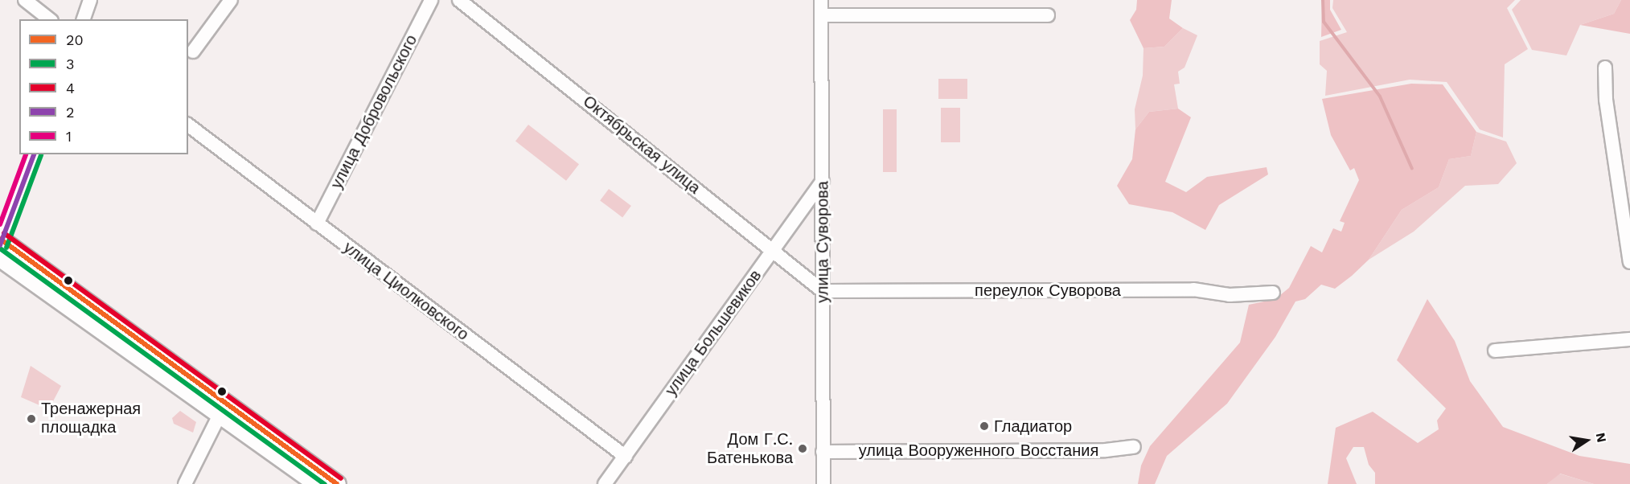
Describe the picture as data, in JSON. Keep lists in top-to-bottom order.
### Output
{
  "streets": {
    "street": [
      "улица Добровольского",
      "Октябрьская улица",
      "улица Суворова",
      "переулок Суворова",
      "улица Циолковского",
      "улица Большевиков",
      "улица Вооруженного Восстания"
    ]
  },
  "crossings": [
    ["улица Добровольского", "улица Циолковского"],
    ["Октябрьская улица", "улица Суворова"],
    ["Октябрьская улица", "переулок Суворова"],
    ["Октябрьская улица", "улица Большевиков"],
    ["улица Суворова", "переулок Суворова"],
    ["улица Суворова", "улица Большевиков"],
    ["улица Суворова", "улица Вооруженного Восстания"],
    ["улица Циолковского", "улица Большевиков"]
  ],
  "places": ["Тренажерная площадка", "Гладиатор", "Дом Г.С. Батенькова"],
  "lines": [
    "transit line 2",
    "transit line 1",
    "transit line 3",
    "transit line 4",
    "transit line 20"
  ],
  "legend": [
    "20",
    "3",
    "4",
    "2",
    "1"
  ],
  "north": "right"
}
